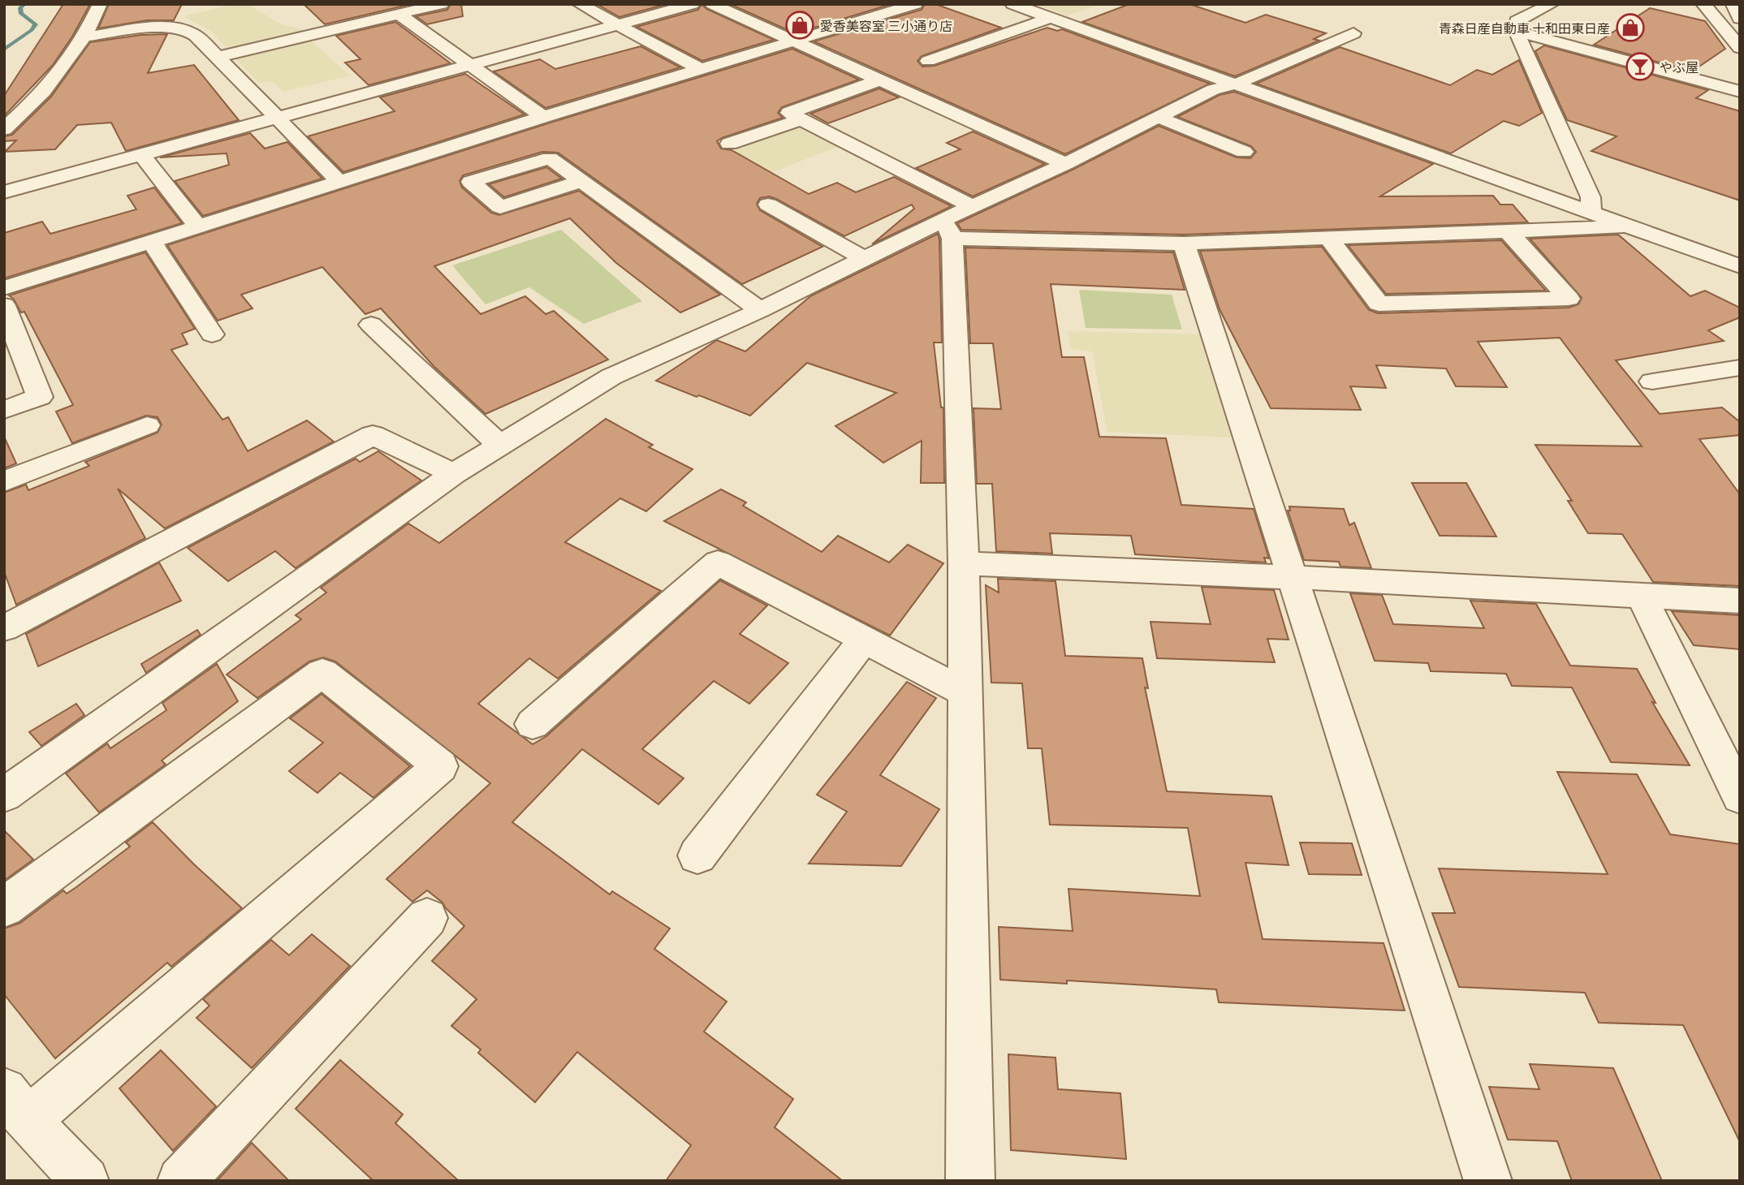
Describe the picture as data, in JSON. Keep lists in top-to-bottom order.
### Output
{
  "places": {
    "shop": ["愛香美容室 三小通り店", "青森日産自動車 十和田東日産"],
    "bar": ["やぶ屋"]
  }
}
